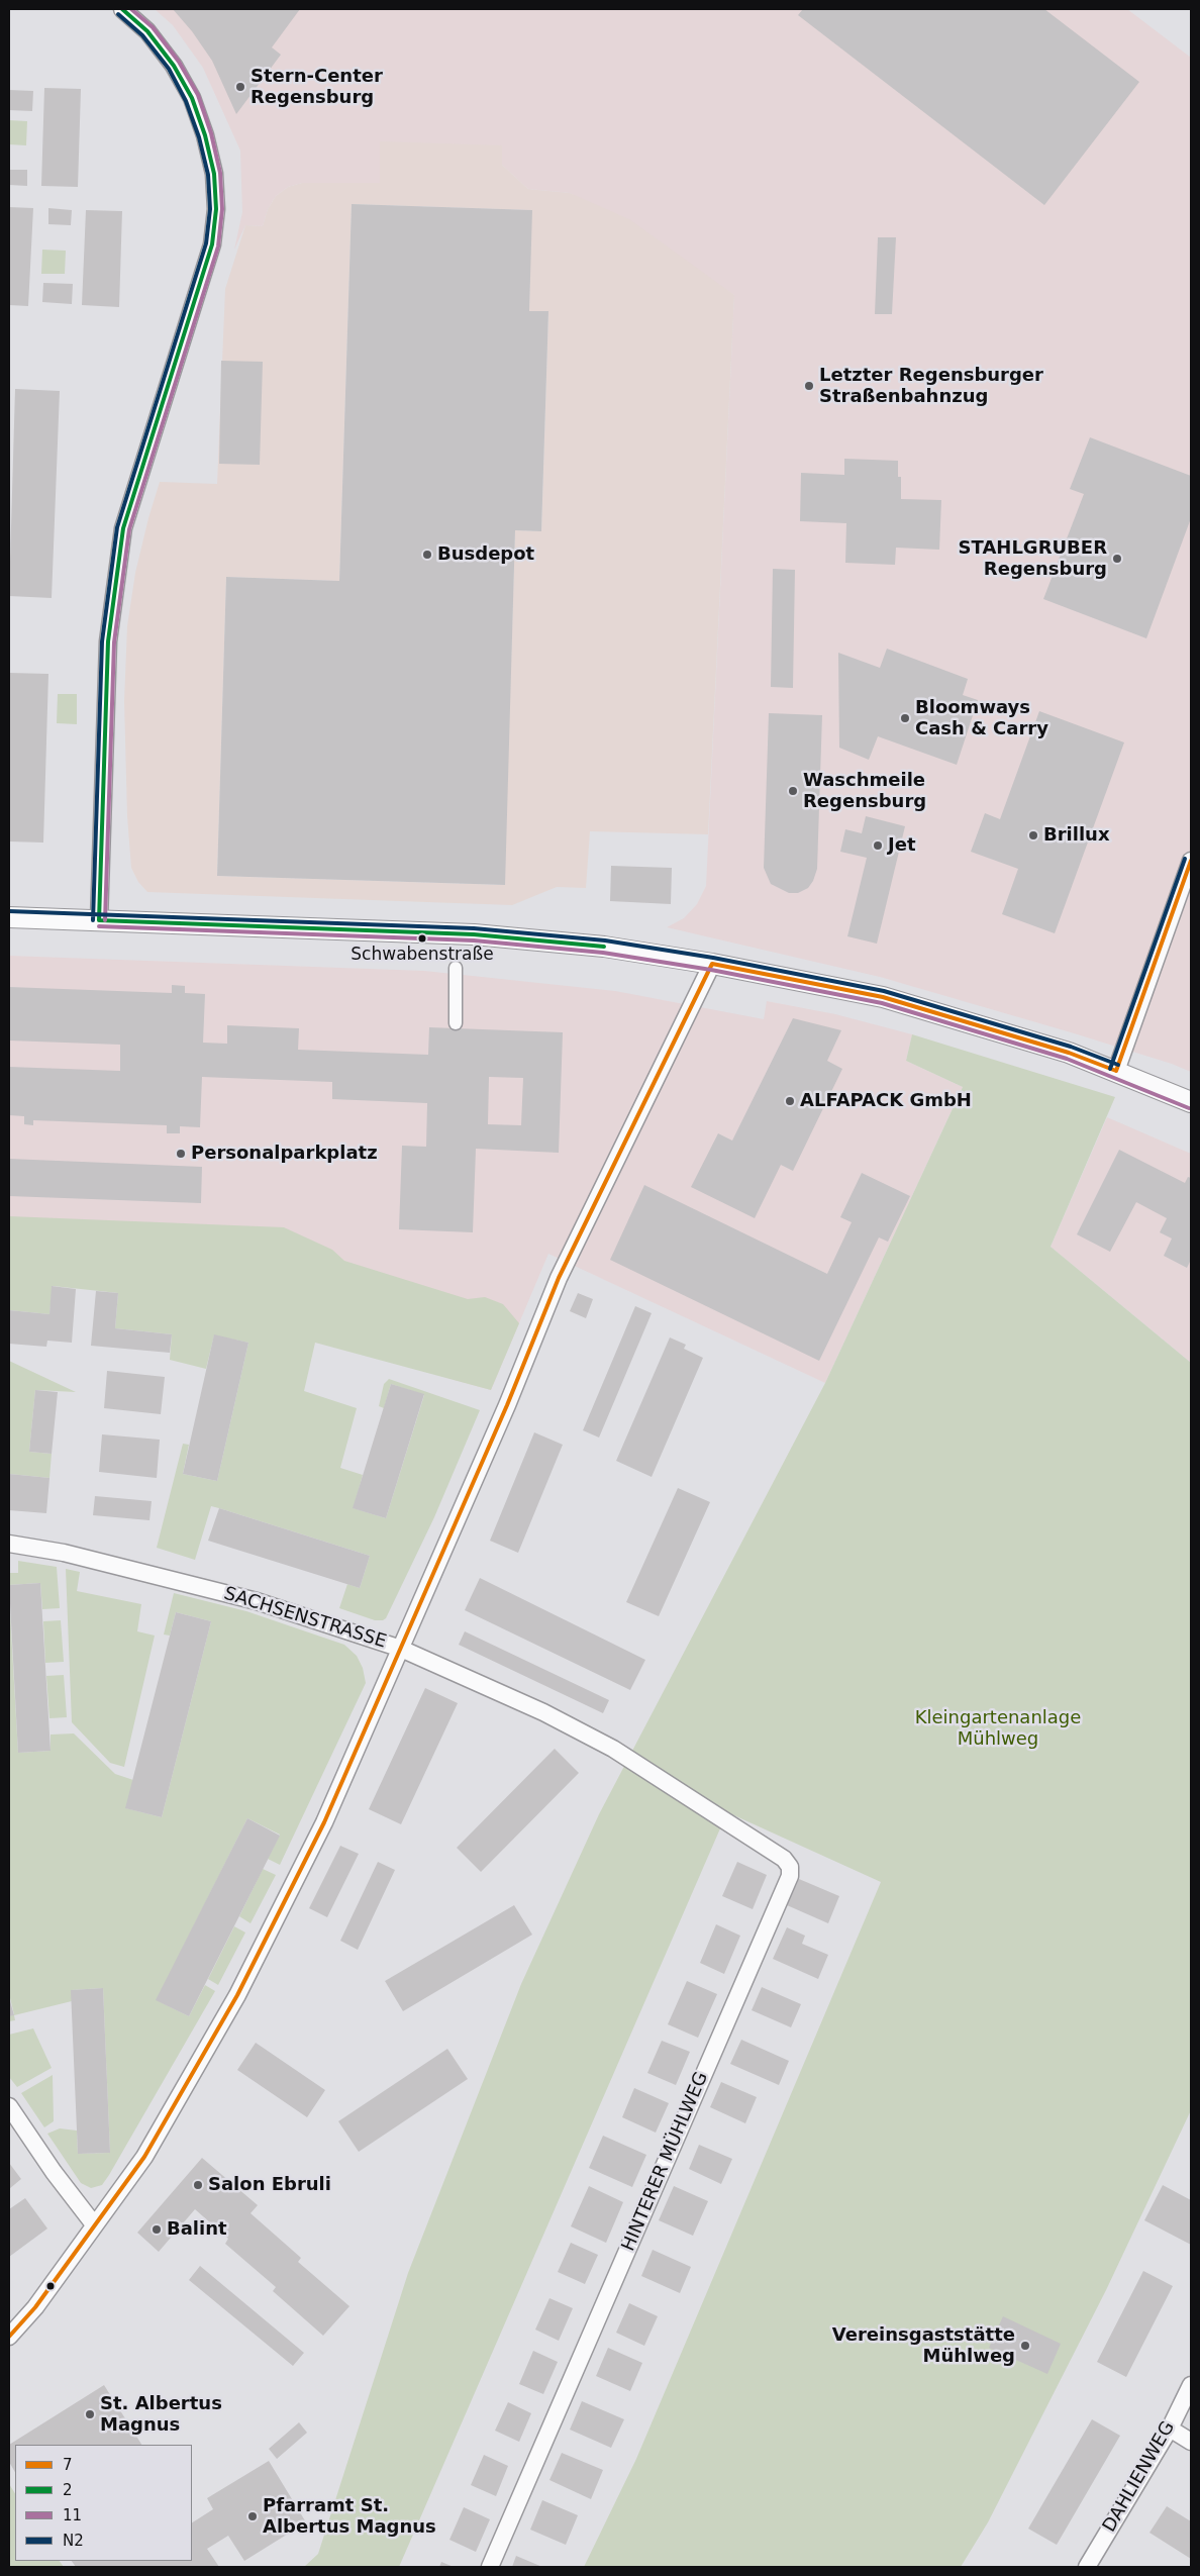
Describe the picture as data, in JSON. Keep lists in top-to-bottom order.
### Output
{
  "streets": {
    "street": ["SACHSENSTRASSE", "HINTERER MÜHLWEG", "DAHLIENWEG"]
  },
  "crossings": [
    ["SACHSENSTRASSE", "HINTERER MÜHLWEG"]
  ],
  "parks": ["Kleingartenanlage Mühlweg"],
  "places": [
    "Stern-Center Regensburg",
    "Letzter Regensburger Straßenbahnzug",
    "Busdepot",
    "STAHLGRUBER Regensburg",
    "Bloomways Cash & Carry",
    "Waschmeile Regensburg",
    "Brillux",
    "Jet",
    "Schwabenstraße",
    "ALFAPACK GmbH",
    "Personalparkplatz",
    "Salon Ebruli",
    "Balint",
    "Vereinsgaststätte Mühlweg",
    "St. Albertus Magnus",
    "Pfarramt St. Albertus Magnus"
  ],
  "lines": [
    "transit line 2",
    "transit line 11",
    "transit line N2",
    "transit line 7"
  ],
  "legend": [
    "7",
    "2",
    "11",
    "N2"
  ]
}
